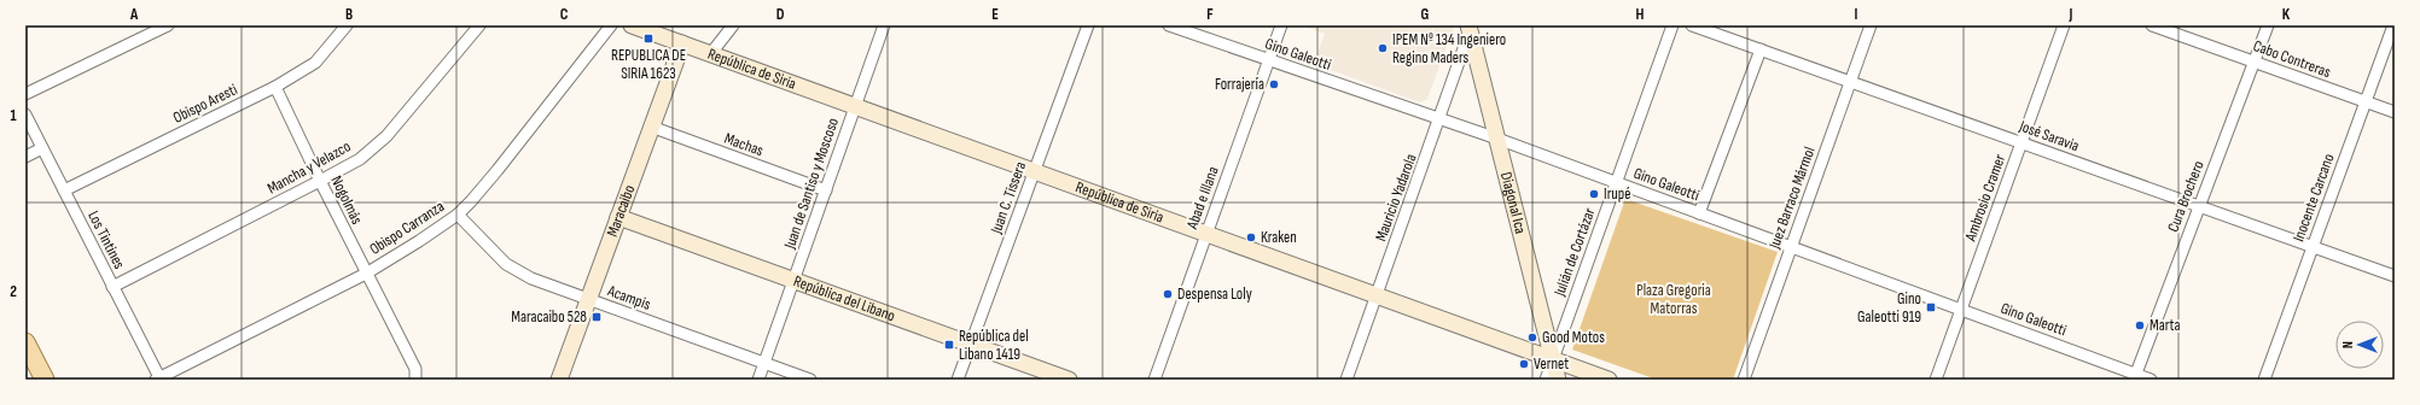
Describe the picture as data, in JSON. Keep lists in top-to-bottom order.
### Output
{
  "streets": {
    "main road": [
      "República de Siria",
      "Diagonal Ica",
      "Maracaibo",
      "República del Libano"
    ],
    "street": [
      "Gino Galeotti",
      "Cabo Contreras",
      "Obispo Aresti",
      "José Saravia",
      "Machas",
      "Mancha y Velazco",
      "Juan de Santiso y Moscoso",
      "Cura Brochero",
      "Juan C. Tissera",
      "Abad e Illana",
      "Mauricio Yadarola",
      "Juez Barraco Mármol",
      "Ambrosio Cramer",
      "Inocente Carcano",
      "Nogolmás",
      "Obispo Carranza",
      "Los Tintines",
      "Julián de Cortázar",
      "Acampis"
    ]
  },
  "crossings": [
    ["Gino Galeotti", "Cura Brochero"],
    ["Gino Galeotti", "Abad e Illana"],
    ["Gino Galeotti", "Mauricio Yadarola"],
    ["Gino Galeotti", "Juez Barraco Mármol"],
    ["Gino Galeotti", "Ambrosio Cramer"],
    ["Gino Galeotti", "Diagonal Ica"],
    ["Gino Galeotti", "Julián de Cortázar"],
    ["Cabo Contreras", "Cura Brochero"],
    ["Cabo Contreras", "Inocente Carcano"],
    ["República de Siria", "Juan de Santiso y Moscoso"],
    ["República de Siria", "Juan C. Tissera"],
    ["República de Siria", "Abad e Illana"],
    ["República de Siria", "Mauricio Yadarola"],
    ["República de Siria", "Diagonal Ica"],
    ["República de Siria", "Maracaibo"],
    ["República de Siria", "Julián de Cortázar"],
    ["Obispo Aresti", "Nogolmás"],
    ["Obispo Aresti", "Los Tintines"],
    ["José Saravia", "Cura Brochero"],
    ["José Saravia", "Juez Barraco Mármol"],
    ["José Saravia", "Ambrosio Cramer"],
    ["José Saravia", "Inocente Carcano"],
    ["Machas", "Juan de Santiso y Moscoso"],
    ["Machas", "Maracaibo"],
    ["Mancha y Velazco", "Nogolmás"],
    ["Mancha y Velazco", "Los Tintines"],
    ["Juan de Santiso y Moscoso", "Acampis"],
    ["Juan de Santiso y Moscoso", "República del Libano"],
    ["Juan C. Tissera", "República del Libano"],
    ["Mauricio Yadarola", "Diagonal Ica"],
    ["Nogolmás", "Obispo Carranza"],
    ["Diagonal Ica", "Julián de Cortázar"],
    ["Maracaibo", "Acampis"],
    ["Maracaibo", "República del Libano"],
    ["Obispo Carranza", "Los Tintines"],
    ["Obispo Carranza", "Acampis"]
  ],
  "parks": ["Plaza Gregoria Matorras"],
  "places": {
    "transit": [
      "REPUBLICA DE SIRIA 1623",
      "Gino Galeotti 919",
      "Maracaibo 528",
      "República del Libano 1419"
    ],
    "other": [
      "IPEM Nº 134 Ingeniero Regino Maders",
      "Forrajería",
      "Irupé",
      "Kraken",
      "Despensa Loly",
      "Marta",
      "Good Motos",
      "Vernet"
    ]
  },
  "north": "left",
  "grid": {
    "columns": [
      "A",
      "B",
      "C",
      "D",
      "E",
      "F",
      "G",
      "H",
      "I",
      "J",
      "K"
    ],
    "rows": ["1", "2"]
  }
}
